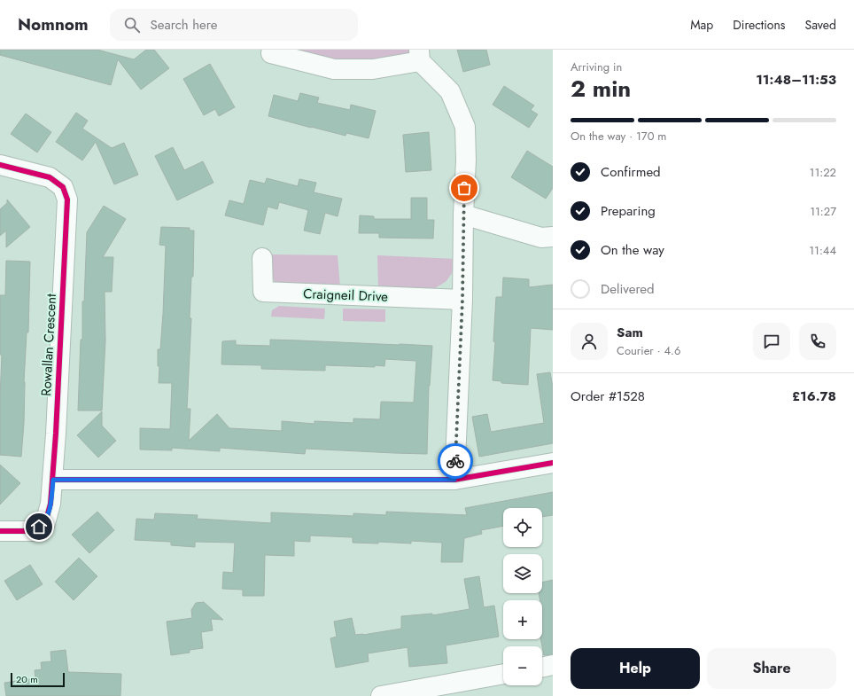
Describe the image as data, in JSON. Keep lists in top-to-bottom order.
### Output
{
  "streets": {
    "street": ["Craigneil Drive", "Rowallan Crescent"]
  },
  "scale_bar": "20 m",
  "page": {
    "header": "Nomnom",
    "search": "Search here",
    "nav": ["Map", "Directions", "Saved"],
    "heading": ["2 min", "Arriving in", "11:48–11:53"],
    "panel": [
      "Sam",
      "Courier · 4.6",
      "Order #1528",
      "£16.78"
    ],
    "bar": "On the way · 170 m",
    "list": [
      ["Confirmed", "11:22"],
      ["Preparing", "11:27"],
      ["On the way", "11:44"],
      "Delivered"
    ],
    "map_buttons": ["+", "−"],
    "buttons": ["Help", "Share"],
    "scale": "20 m"
  }
}
